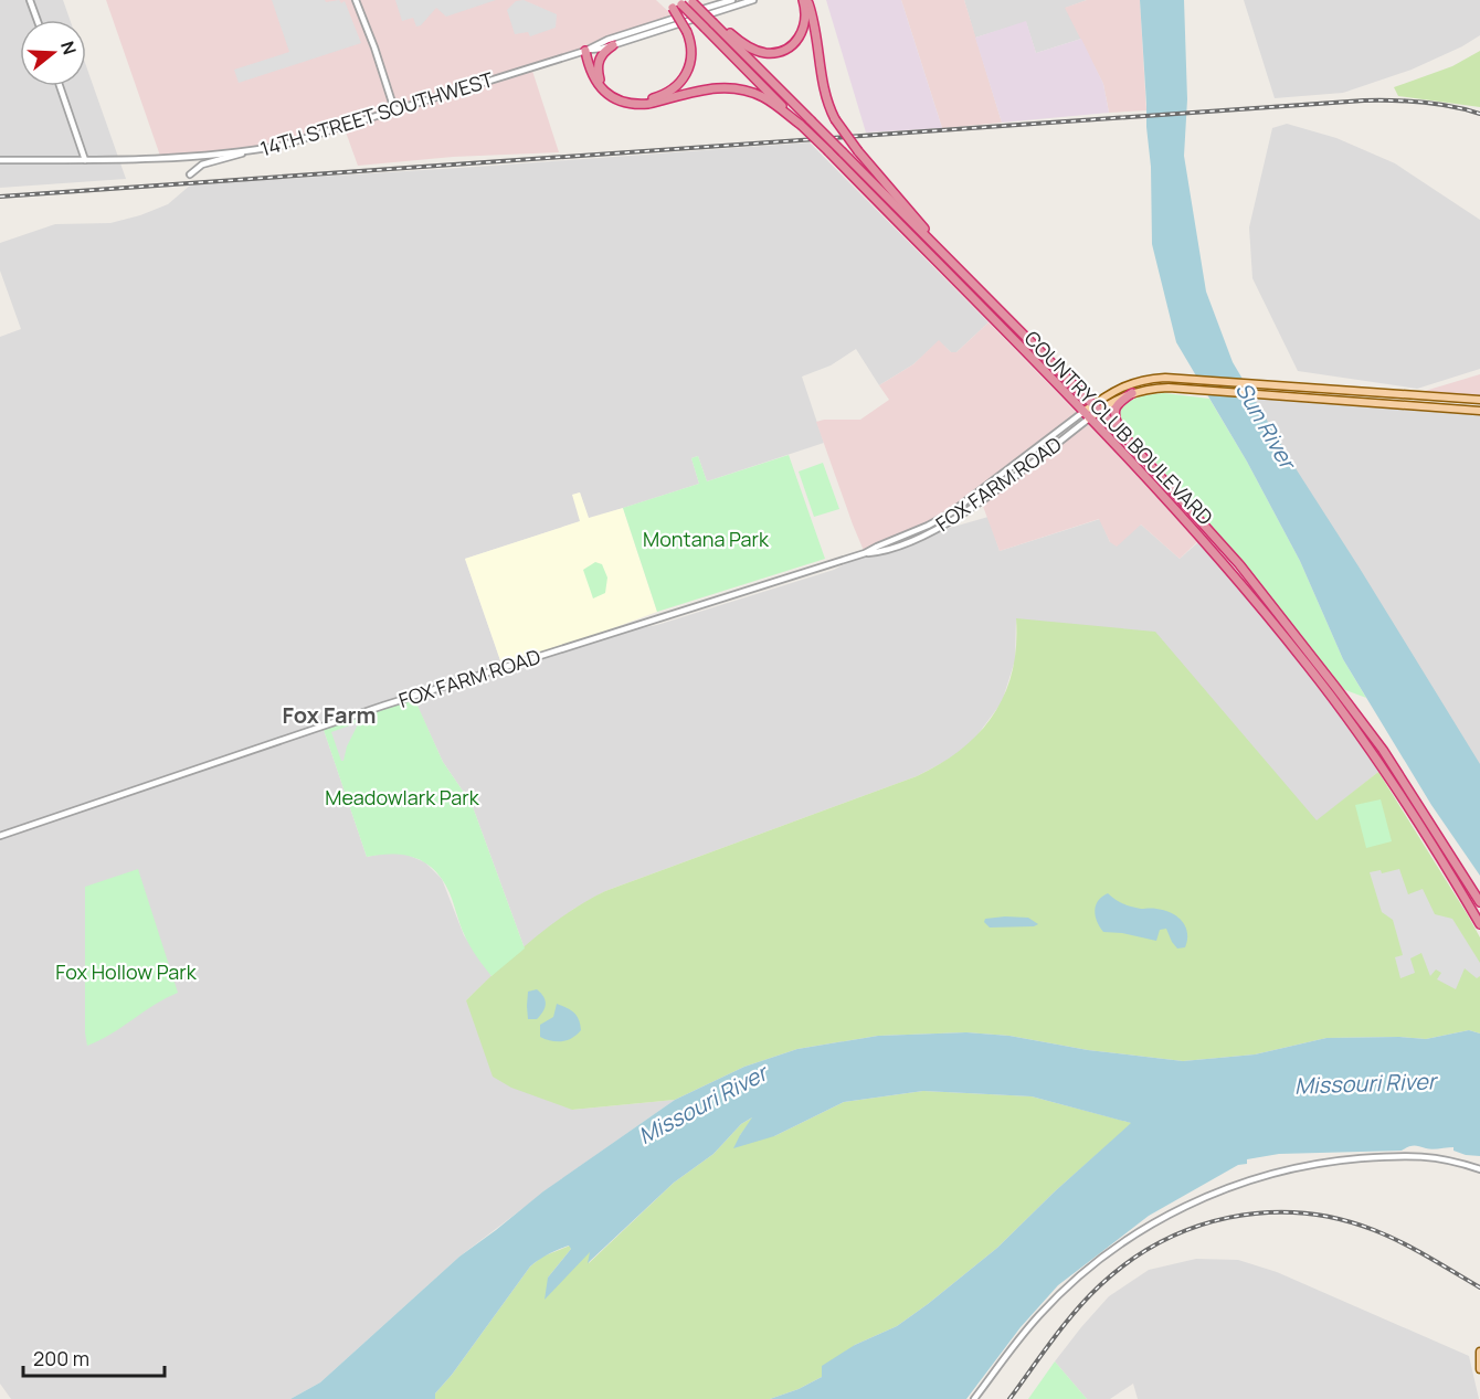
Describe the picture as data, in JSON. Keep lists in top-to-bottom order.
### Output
{
  "streets": {
    "highway": ["COUNTRY CLUB BOULEVARD"],
    "street": ["14TH STREET SOUTHWEST", "FOX FARM ROAD"]
  },
  "crossings": [
    ["COUNTRY CLUB BOULEVARD", "FOX FARM ROAD"]
  ],
  "districts": ["Fox Farm"],
  "water": ["Sun River", "Missouri River"],
  "parks": ["Montana Park", "Meadowlark Park", "Fox Hollow Park"],
  "scale_bar": "200 m",
  "north": "right"
}
